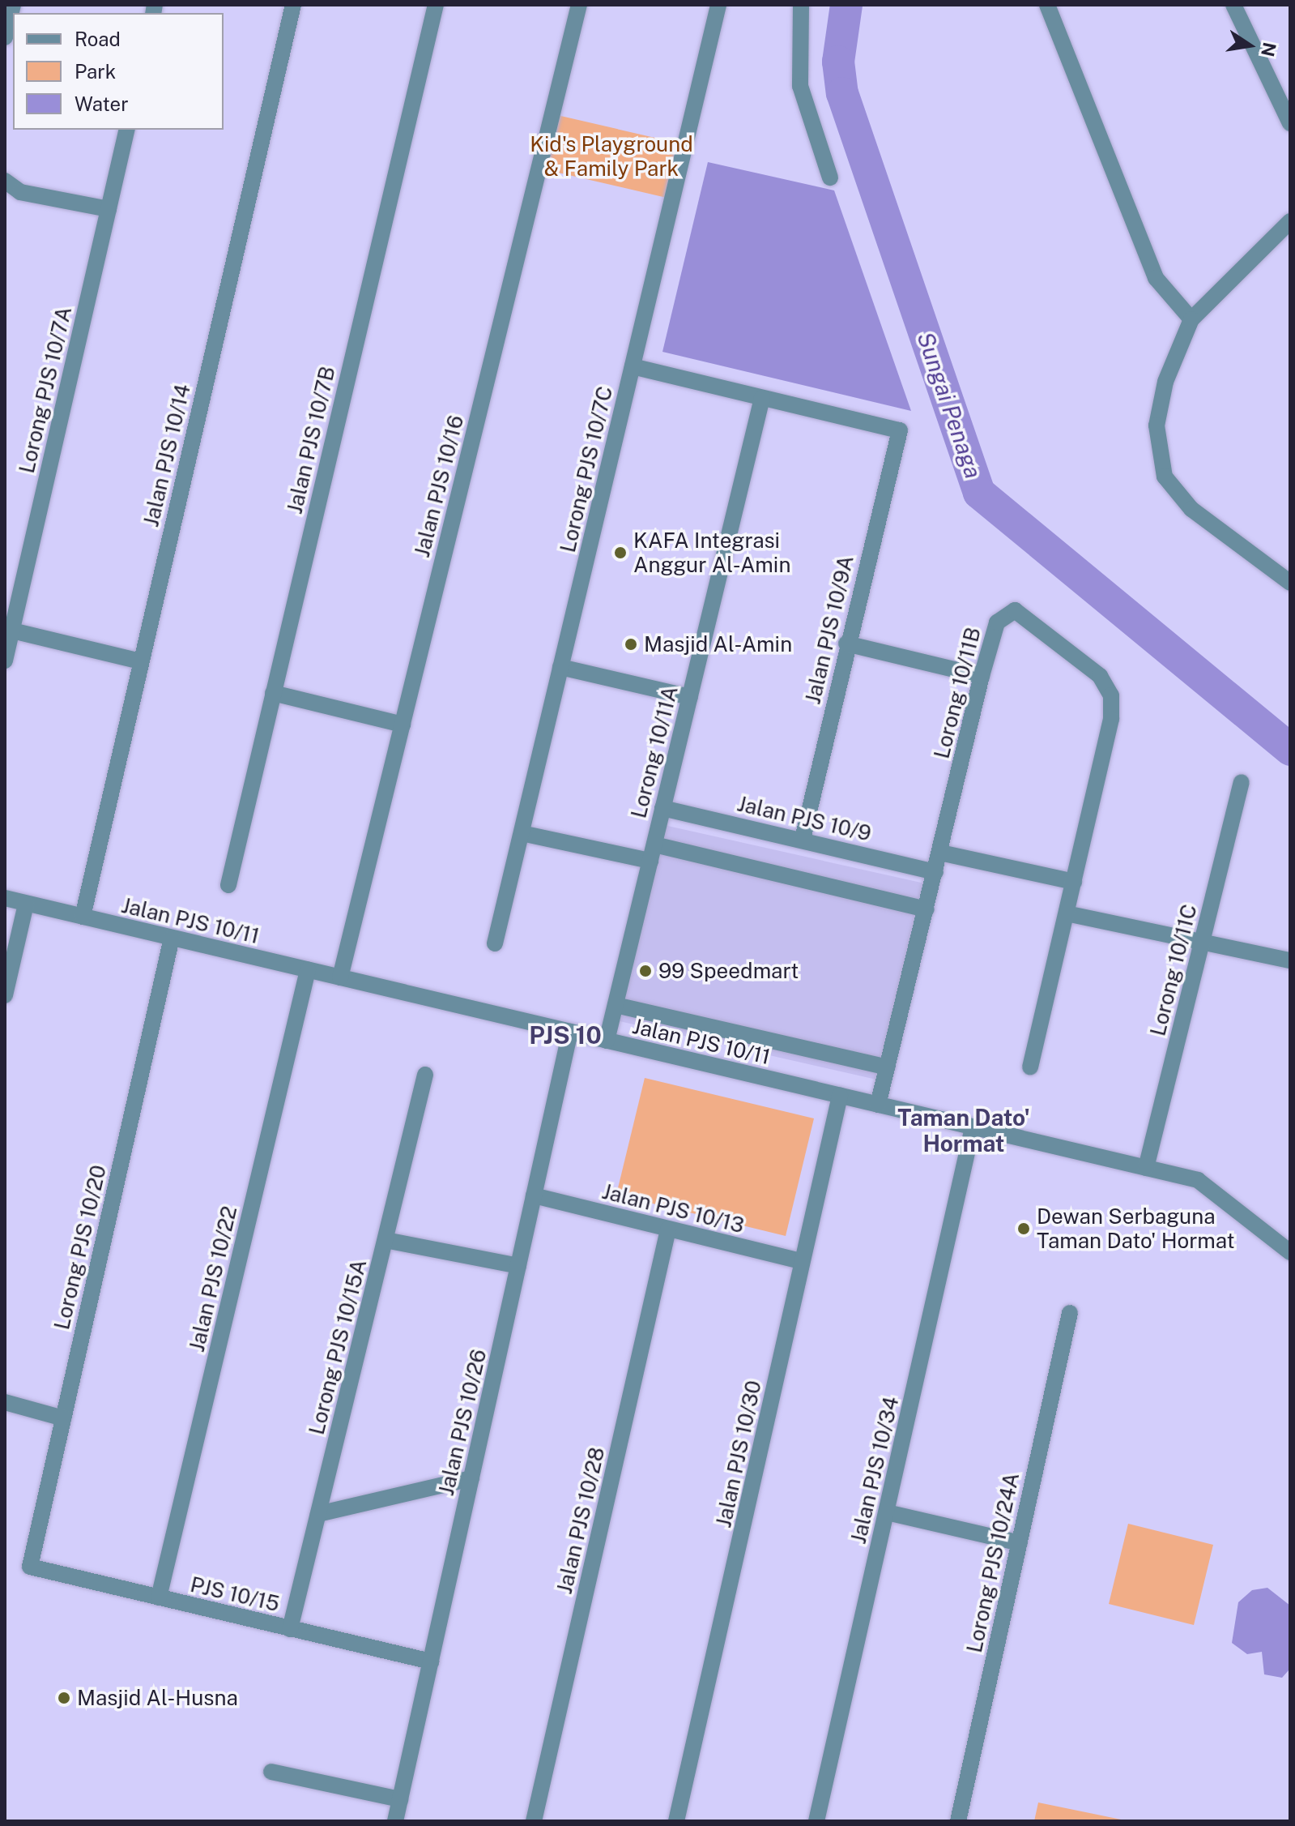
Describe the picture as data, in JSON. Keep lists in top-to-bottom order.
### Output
{
  "streets": {
    "street": [
      "Lorong PJS 10/7A",
      "Jalan PJS 10/7B",
      "Jalan PJS 10/14",
      "Lorong PJS 10/7C",
      "Jalan PJS 10/16",
      "Jalan PJS 10/9A",
      "Lorong 10/11B",
      "Lorong 10/11A",
      "Jalan PJS 10/9",
      "Jalan PJS 10/11",
      "Lorong 10/11C",
      "Jalan PJS 10/13",
      "Lorong PJS 10/20",
      "Jalan PJS 10/22",
      "Lorong PJS 10/15A",
      "Jalan PJS 10/26",
      "Jalan PJS 10/30",
      "Jalan PJS 10/34",
      "Jalan PJS 10/28",
      "Lorong PJS 10/24A",
      "PJS 10/15"
    ]
  },
  "crossings": [
    ["Jalan PJS 10/14", "Jalan PJS 10/11"],
    ["Jalan PJS 10/16", "Jalan PJS 10/11"],
    ["Jalan PJS 10/9A", "Lorong 10/11A"],
    ["Jalan PJS 10/9A", "Jalan PJS 10/9"],
    ["Lorong 10/11B", "Jalan PJS 10/9"],
    ["Lorong 10/11B", "Jalan PJS 10/11"],
    ["Lorong 10/11A", "Jalan PJS 10/9"],
    ["Lorong 10/11A", "Jalan PJS 10/11"],
    ["Jalan PJS 10/11", "Lorong 10/11C"],
    ["Jalan PJS 10/11", "Lorong PJS 10/20"],
    ["Jalan PJS 10/11", "Jalan PJS 10/22"],
    ["Jalan PJS 10/11", "Jalan PJS 10/26"],
    ["Jalan PJS 10/11", "Jalan PJS 10/30"],
    ["Jalan PJS 10/11", "Jalan PJS 10/34"],
    ["Jalan PJS 10/13", "Jalan PJS 10/26"],
    ["Jalan PJS 10/13", "Jalan PJS 10/30"],
    ["Jalan PJS 10/13", "Jalan PJS 10/28"],
    ["Lorong PJS 10/20", "PJS 10/15"],
    ["Jalan PJS 10/22", "PJS 10/15"],
    ["Lorong PJS 10/15A", "PJS 10/15"],
    ["Jalan PJS 10/26", "PJS 10/15"]
  ],
  "districts": ["PJS 10", "Taman Dato' Hormat"],
  "water": ["Sungai Penaga"],
  "parks": ["Kid's Playground & Family Park"],
  "places": [
    "KAFA Integrasi Anggur Al-Amin",
    "Masjid Al-Amin",
    "99 Speedmart",
    "Dewan Serbaguna Taman Dato' Hormat",
    "Masjid Al-Husna"
  ],
  "legend": ["Road", "Park", "Water"],
  "north": "right"
}
